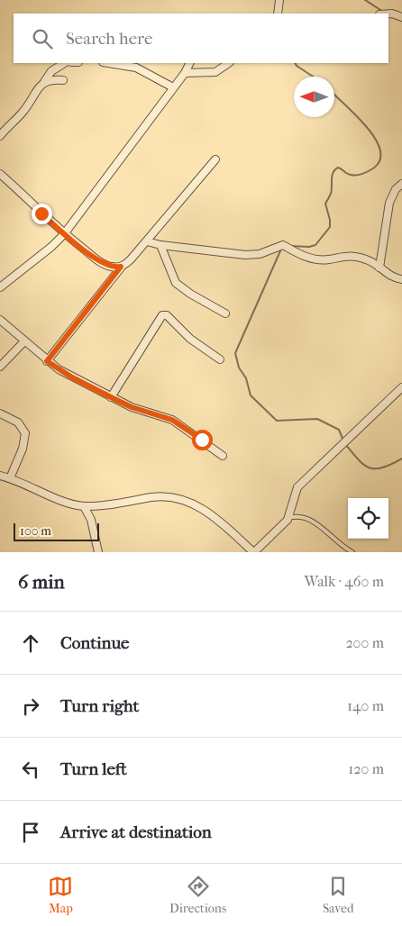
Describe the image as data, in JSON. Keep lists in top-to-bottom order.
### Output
{
  "scale_bar": "100 m",
  "north": "left",
  "page": {
    "search": "Search here",
    "scale": "100 m",
    "heading": ["6 min", "Walk · 460 m"],
    "list": [
      ["Continue", "200 m"],
      ["Turn right", "140 m"],
      ["Turn left", "120 m"],
      "Arrive at destination"
    ],
    "nav": ["Map", "Directions", "Saved"]
  }
}
